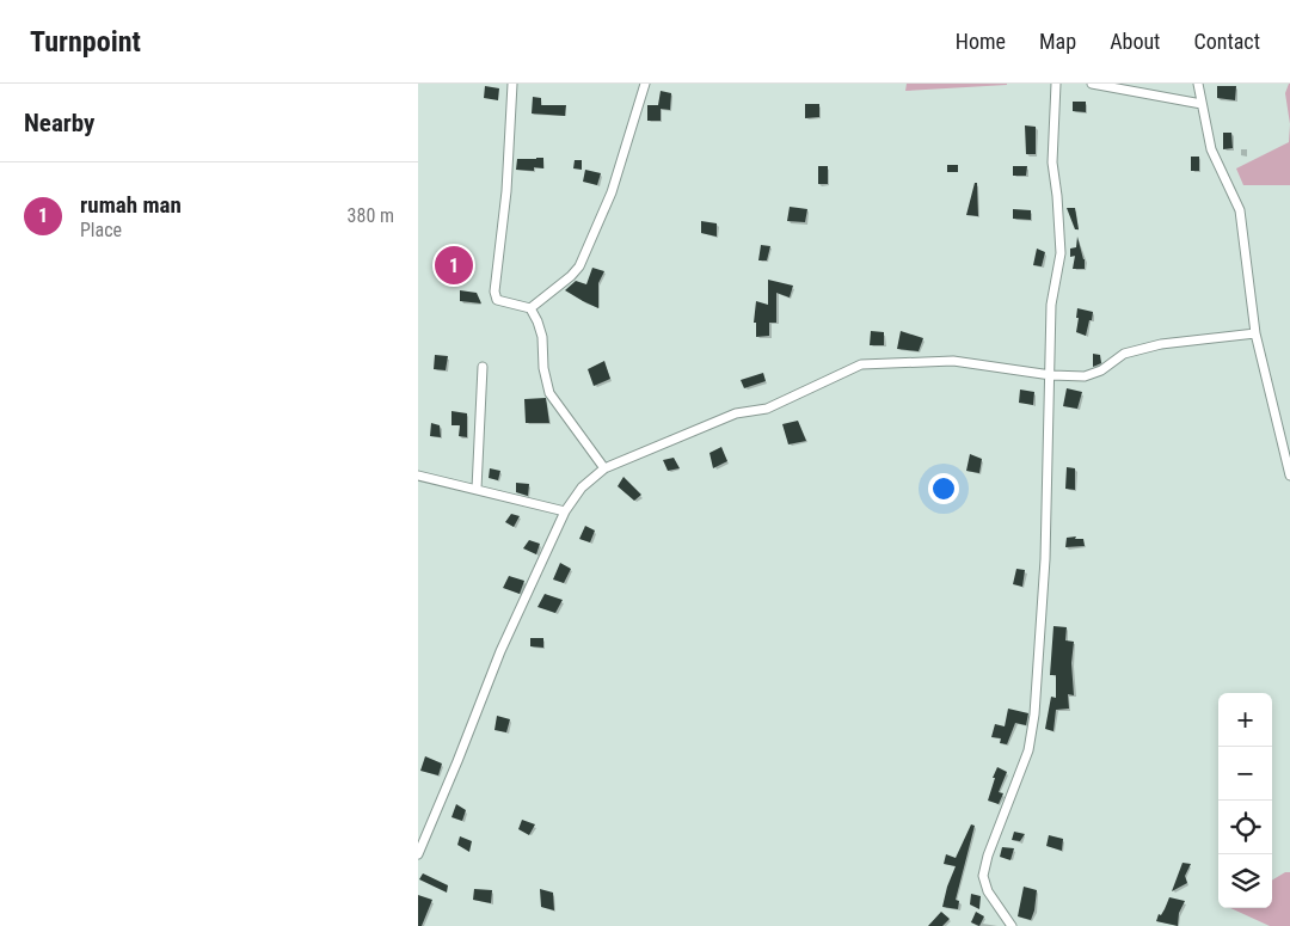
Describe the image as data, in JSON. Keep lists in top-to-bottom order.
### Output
{
  "page": {
    "header": "Turnpoint",
    "nav": [
      "Home",
      "Map",
      "About",
      "Contact"
    ],
    "heading": "Nearby",
    "list": [
      {
        "mark": "1",
        "name": "rumah man",
        "note": "Place",
        "value": "380 m"
      }
    ],
    "pins": "1",
    "map_buttons": ["+", "−"]
  }
}
